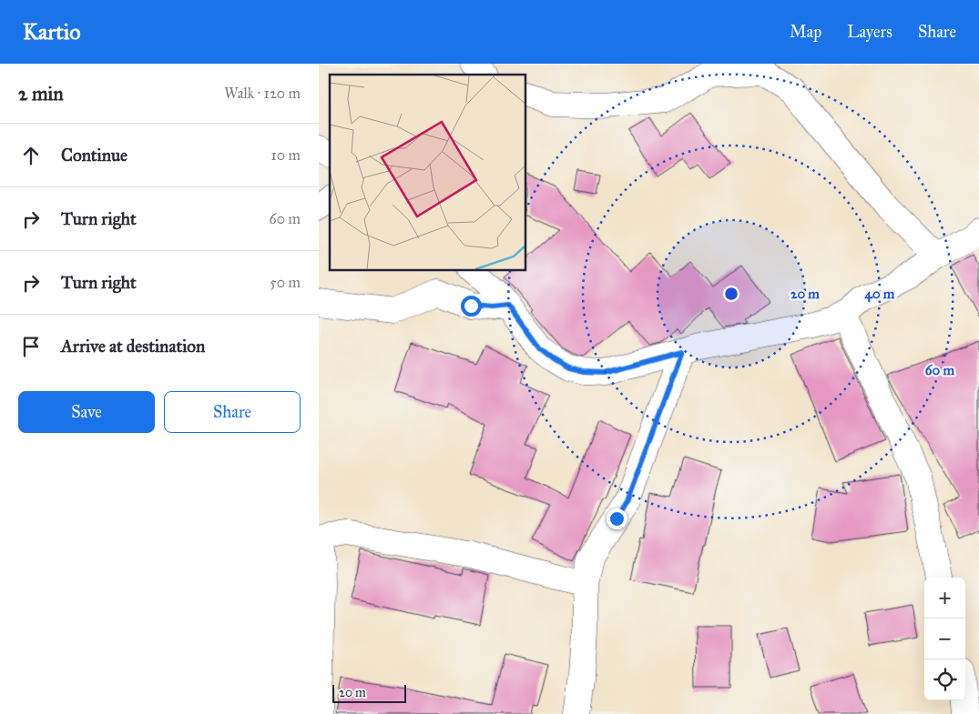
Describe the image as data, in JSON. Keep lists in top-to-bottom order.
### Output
{
  "scale_bar": "20 m",
  "page": {
    "header": "Kartio",
    "nav": ["Map", "Layers", "Share"],
    "heading": ["2 min", "Walk · 120 m"],
    "list": [
      ["Continue", "10 m"],
      ["Turn right", "60 m"],
      ["Turn right", "50 m"],
      "Arrive at destination"
    ],
    "buttons": ["Save", "Share"],
    "map_buttons": ["+", "−"],
    "scale": "20 m"
  },
  "rings": ["20 m", "40 m", "60 m"]
}
